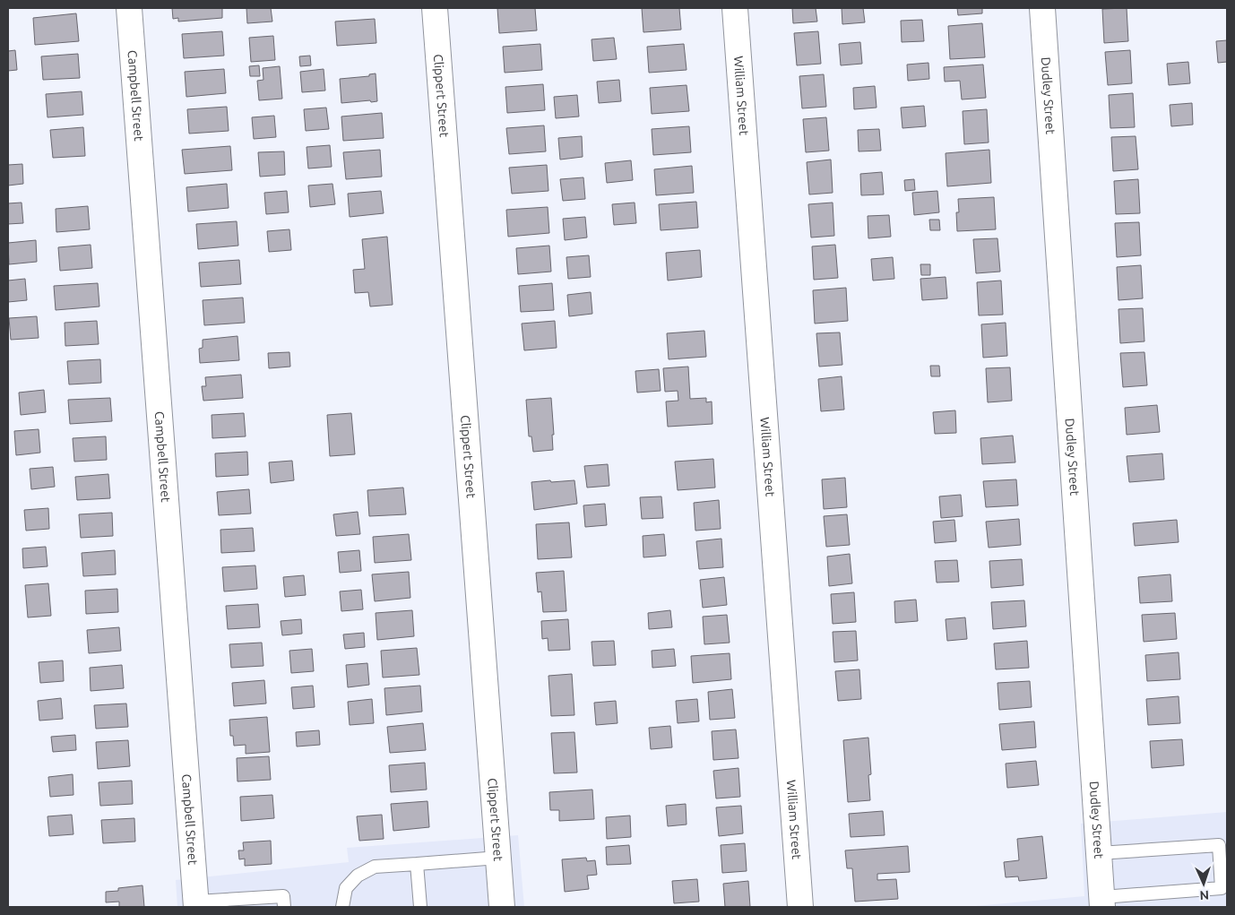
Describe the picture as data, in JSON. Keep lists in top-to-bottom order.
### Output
{
  "streets": {
    "street": [
      "Dudley Street",
      "Campbell Street",
      "Clippert Street",
      "William Street"
    ]
  },
  "north": "bottom"
}
